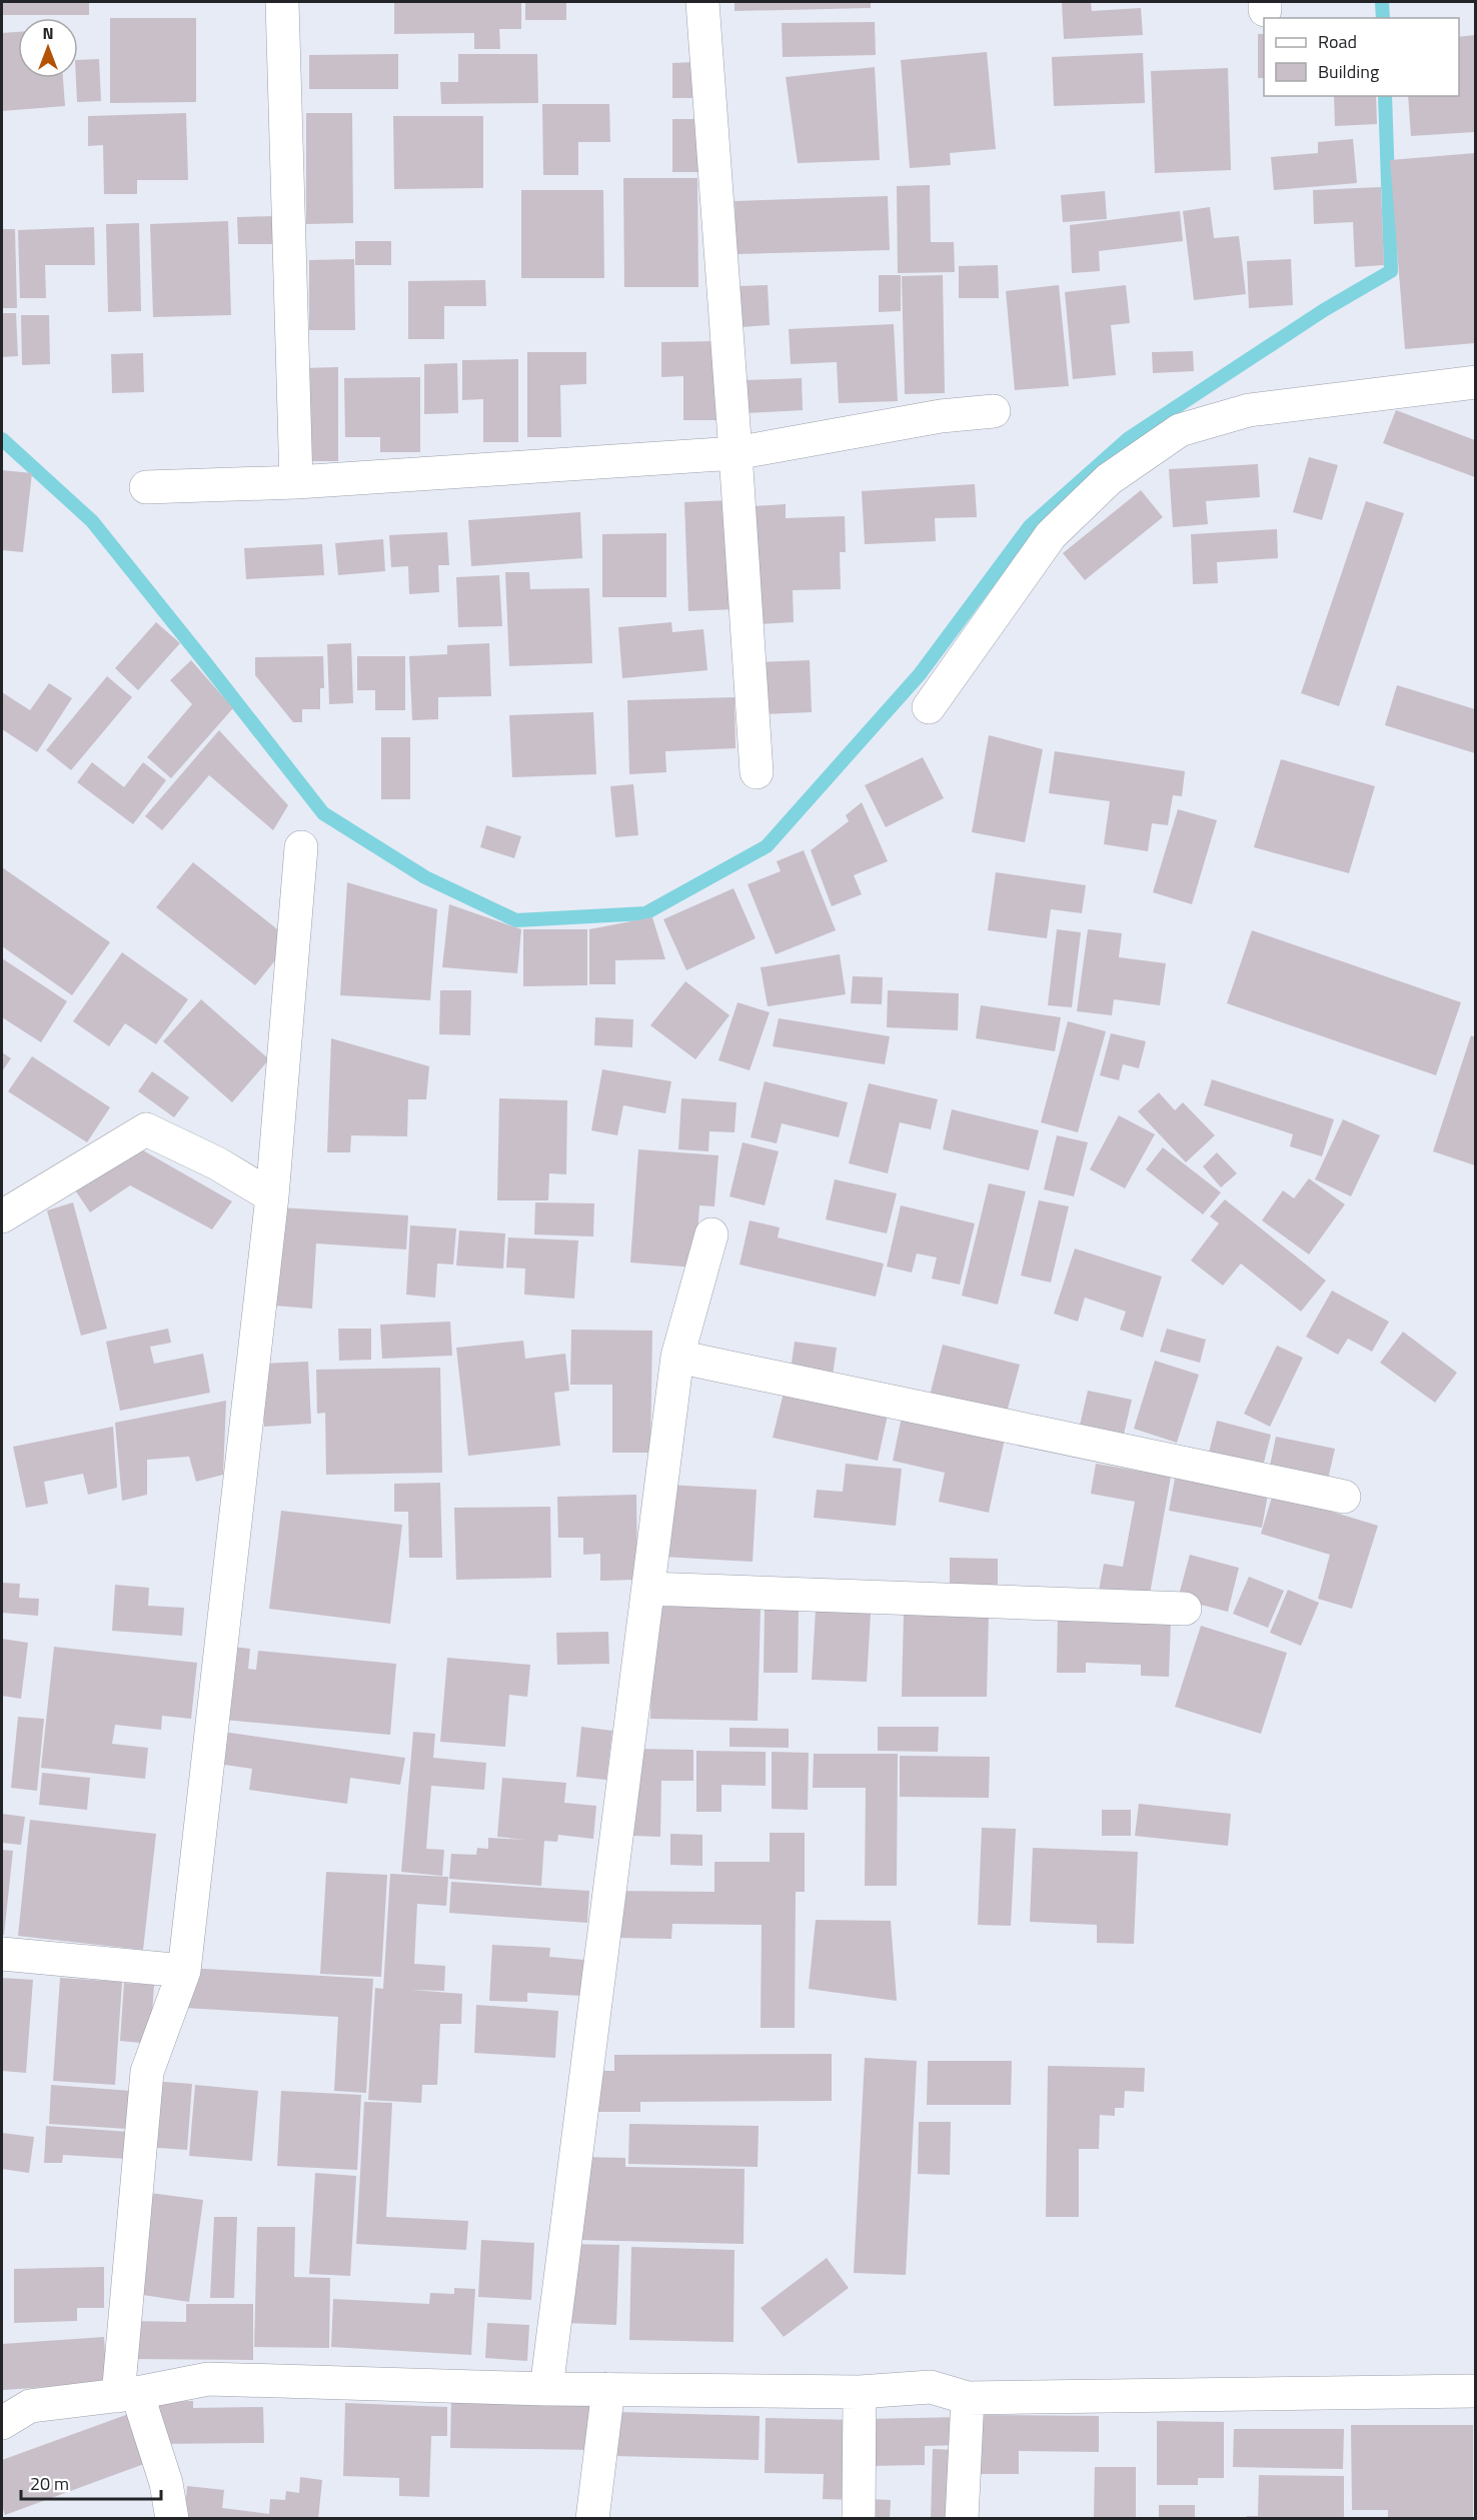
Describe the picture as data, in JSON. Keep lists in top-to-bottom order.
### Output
{
  "legend": ["Road", "Building"],
  "scale_bar": "20 m",
  "north": "top"
}
